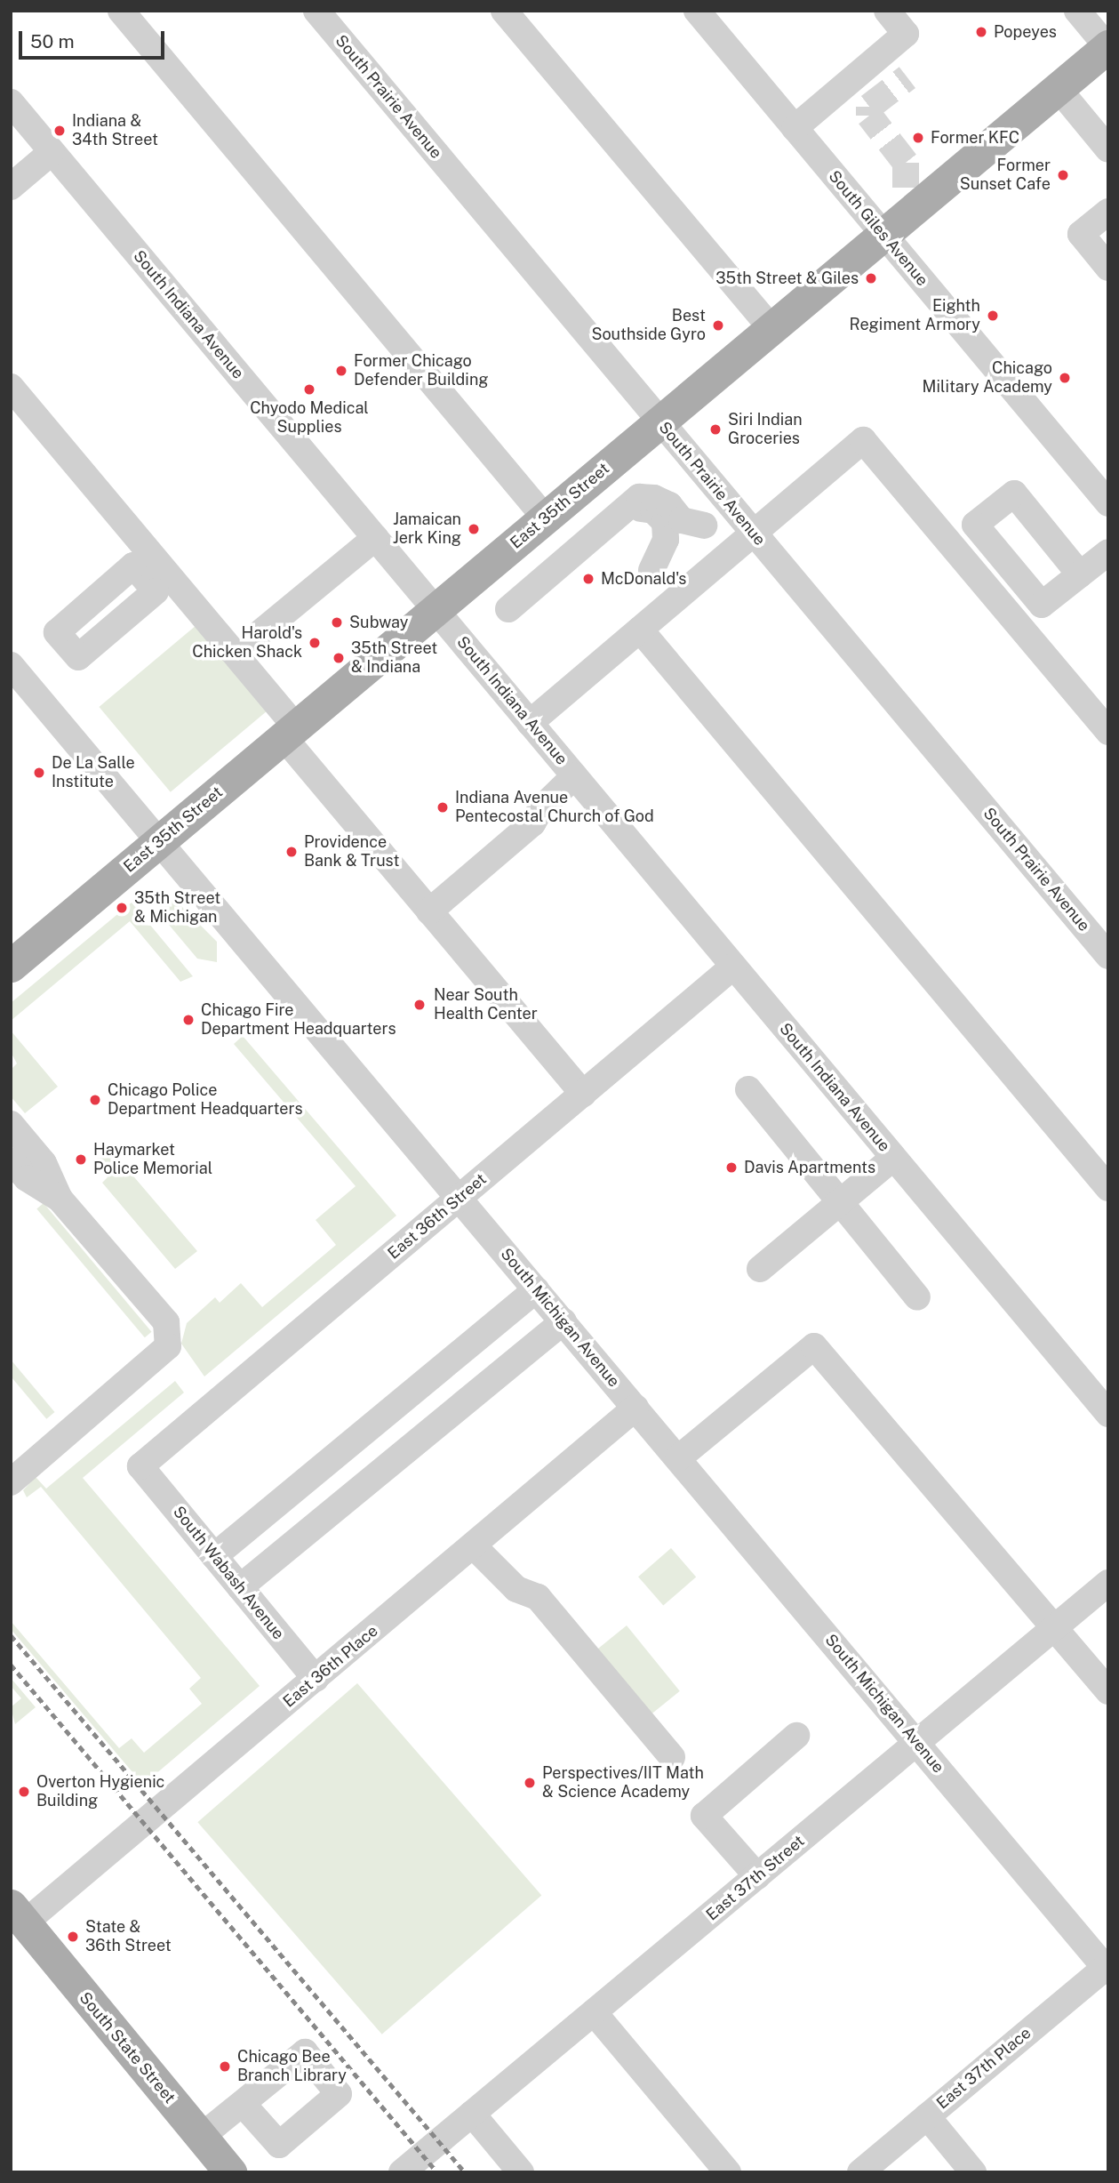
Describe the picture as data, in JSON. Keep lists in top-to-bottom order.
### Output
{
  "streets": {
    "main road": ["East 35th Street", "South State Street"],
    "street": [
      "South Prairie Avenue",
      "South Giles Avenue",
      "South Indiana Avenue",
      "East 36th Street",
      "South Michigan Avenue",
      "South Wabash Avenue",
      "East 36th Place",
      "East 37th Street",
      "East 37th Place"
    ]
  },
  "crossings": [
    ["South Prairie Avenue", "East 35th Street"],
    ["South Giles Avenue", "East 35th Street"],
    ["South Indiana Avenue", "East 35th Street"],
    ["South Indiana Avenue", "East 36th Street"],
    ["East 35th Street", "South Michigan Avenue"],
    ["East 36th Street", "South Michigan Avenue"],
    ["East 36th Street", "South Wabash Avenue"],
    ["South Michigan Avenue", "East 36th Place"],
    ["South Michigan Avenue", "East 37th Street"],
    ["South Michigan Avenue", "East 37th Place"],
    ["South Wabash Avenue", "East 36th Place"],
    ["East 36th Place", "South State Street"]
  ],
  "places": [
    "Popeyes",
    "Indiana & 34th Street",
    "Former KFC",
    "Former Sunset Cafe",
    "35th Street & Giles",
    "Eighth Regiment Armory",
    "Best Southside Gyro",
    "Former Chicago Defender Building",
    "Chicago Military Academy",
    "Chyodo Medical Supplies",
    "Siri Indian Groceries",
    "Jamaican Jerk King",
    "McDonald's",
    "Subway",
    "Harold's Chicken Shack",
    "35th Street & Indiana",
    "De La Salle Institute",
    "Indiana Avenue Pentecostal Church of God",
    "Providence Bank & Trust",
    "35th Street & Michigan",
    "Near South Health Center",
    "Chicago Fire Department Headquarters",
    "Chicago Police Department Headquarters",
    "Haymarket Police Memorial",
    "Davis Apartments",
    "Perspectives/IIT Math & Science Academy",
    "Overton Hygienic Building",
    "State & 36th Street",
    "Chicago Bee Branch Library"
  ],
  "scale_bar": "50 m"
}
